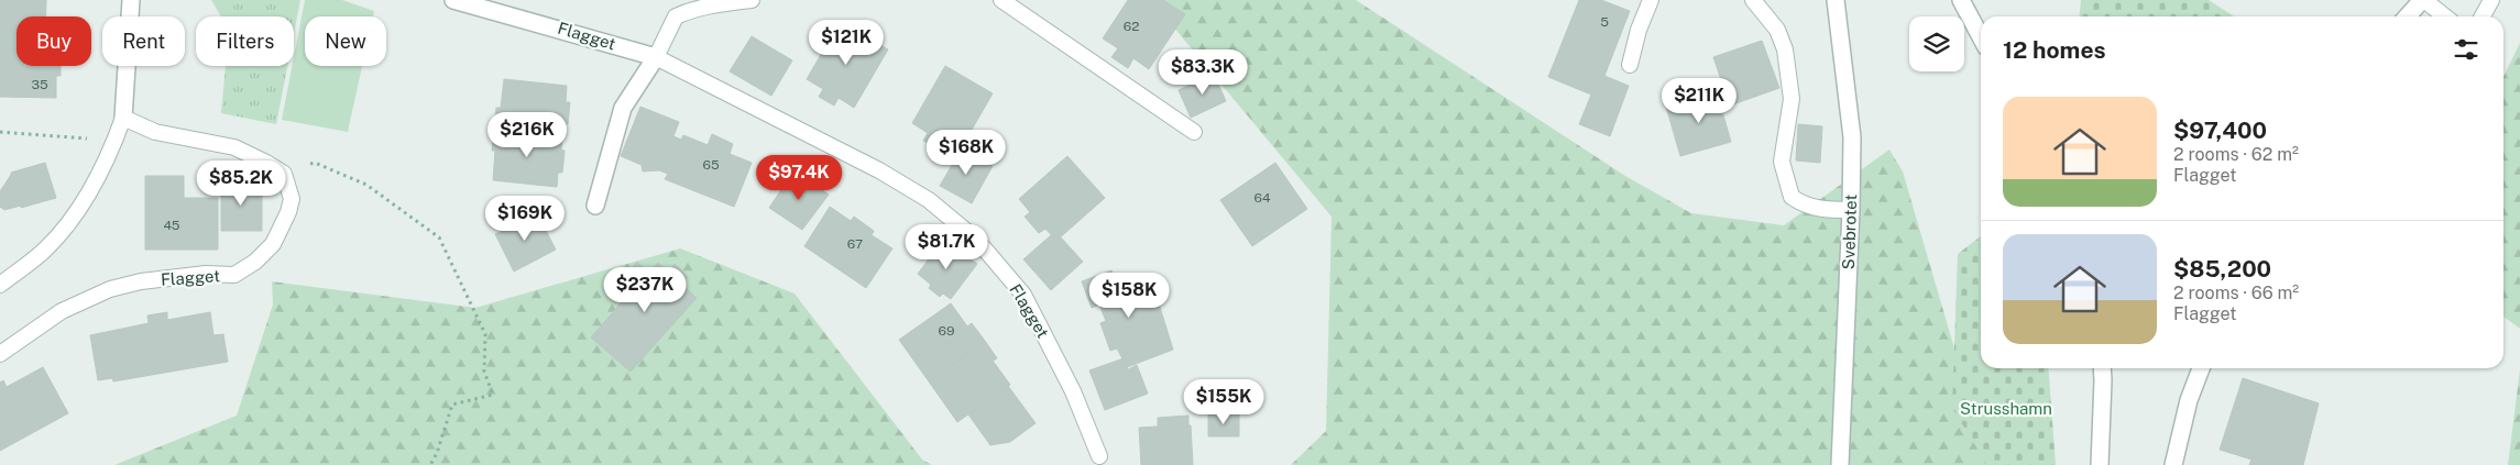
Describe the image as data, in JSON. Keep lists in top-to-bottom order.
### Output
{
  "streets": {
    "street": ["Flagget", "Svebrotet"]
  },
  "parks": ["Strusshamn"],
  "house_numbers": [
    "5",
    "62",
    "35",
    "65",
    "64",
    "45",
    "67",
    "69"
  ],
  "page": {
    "chip": [
      "Buy",
      "Rent",
      "Filters",
      "New"
    ],
    "heading": "12 homes",
    "price": [
      "$121K",
      "$83.3K",
      "$211K",
      "$216K",
      "$168K",
      "$97.4K",
      "$85.2K",
      "$169K",
      "$81.7K",
      "$237K",
      "$158K",
      "$155K"
    ],
    "list": [
      {
        "name": "$97,400",
        "note": "2 rooms · 62 m² · Flagget"
      },
      {
        "name": "$85,200",
        "note": "2 rooms · 66 m² · Flagget"
      }
    ]
  }
}
